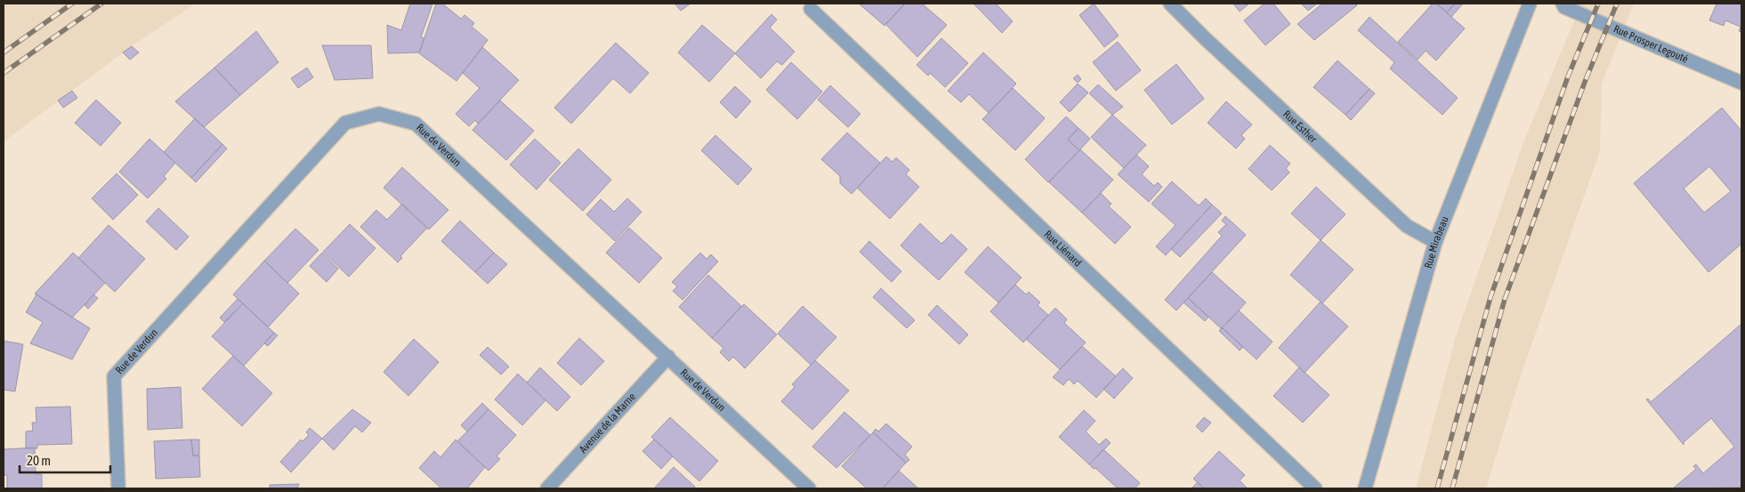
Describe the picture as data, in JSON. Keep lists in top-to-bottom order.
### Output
{
  "streets": {
    "street": [
      "Rue Prosper Legouté",
      "Rue Esther",
      "Rue de Verdun",
      "Rue Mirabeau",
      "Rue Liénard",
      "Avenue de la Marne"
    ]
  },
  "crossings": [
    ["Rue Esther", "Rue Mirabeau"],
    ["Rue de Verdun", "Avenue de la Marne"]
  ],
  "scale_bar": "20 m"
}
